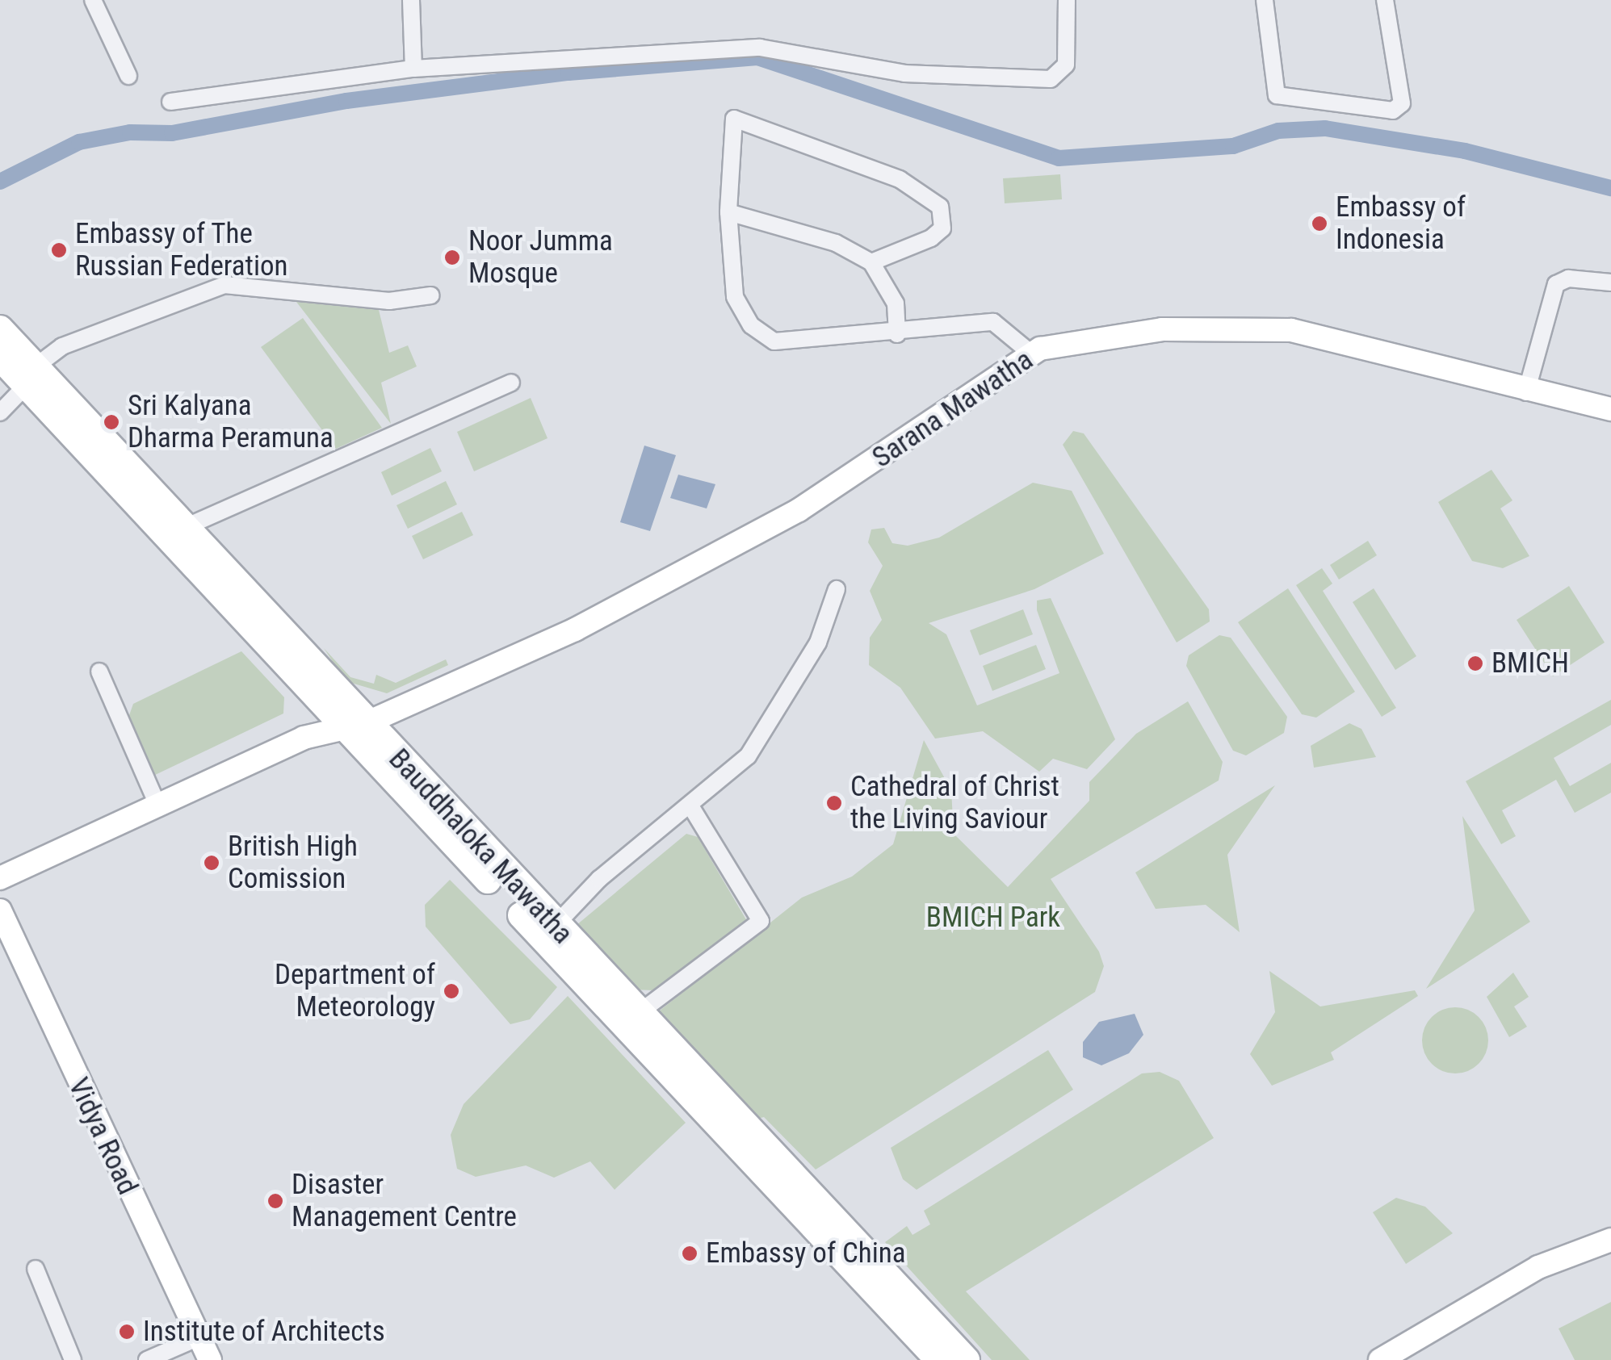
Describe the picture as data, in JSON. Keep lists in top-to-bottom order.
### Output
{
  "streets": {
    "main road": ["Bauddhaloka Mawatha"],
    "street": ["Sarana Mawatha", "Vidya Road"]
  },
  "crossings": [
    ["Sarana Mawatha", "Bauddhaloka Mawatha"]
  ],
  "parks": ["BMICH Park"],
  "places": [
    "Embassy of Indonesia",
    "Embassy of The Russian Federation",
    "Noor Jumma Mosque",
    "Sri Kalyana Dharma Peramuna",
    "BMICH",
    "Cathedral of Christ the Living Saviour",
    "British High Comission",
    "Department of Meteorology",
    "Disaster Management Centre",
    "Embassy of China",
    "Institute of Architects"
  ]
}
